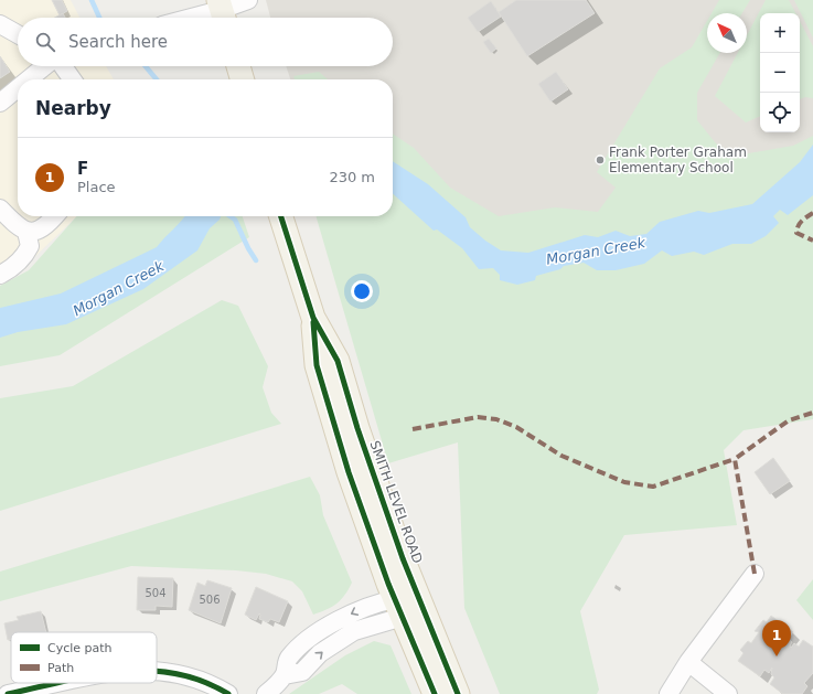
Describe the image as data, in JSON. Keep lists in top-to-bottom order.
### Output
{
  "streets": {
    "main road": ["SMITH LEVEL ROAD"]
  },
  "water": ["Morgan Creek"],
  "places": ["Frank Porter Graham Elementary School"],
  "house_numbers": ["504", "506"],
  "legend": ["Cycle path", "Path"],
  "north": "top left",
  "page": {
    "map_buttons": ["+", "−"],
    "search": "Search here",
    "heading": "Nearby",
    "list": [
      {
        "mark": "1",
        "name": "F",
        "note": "Place",
        "value": "230 m"
      }
    ],
    "pins": "1"
  }
}
